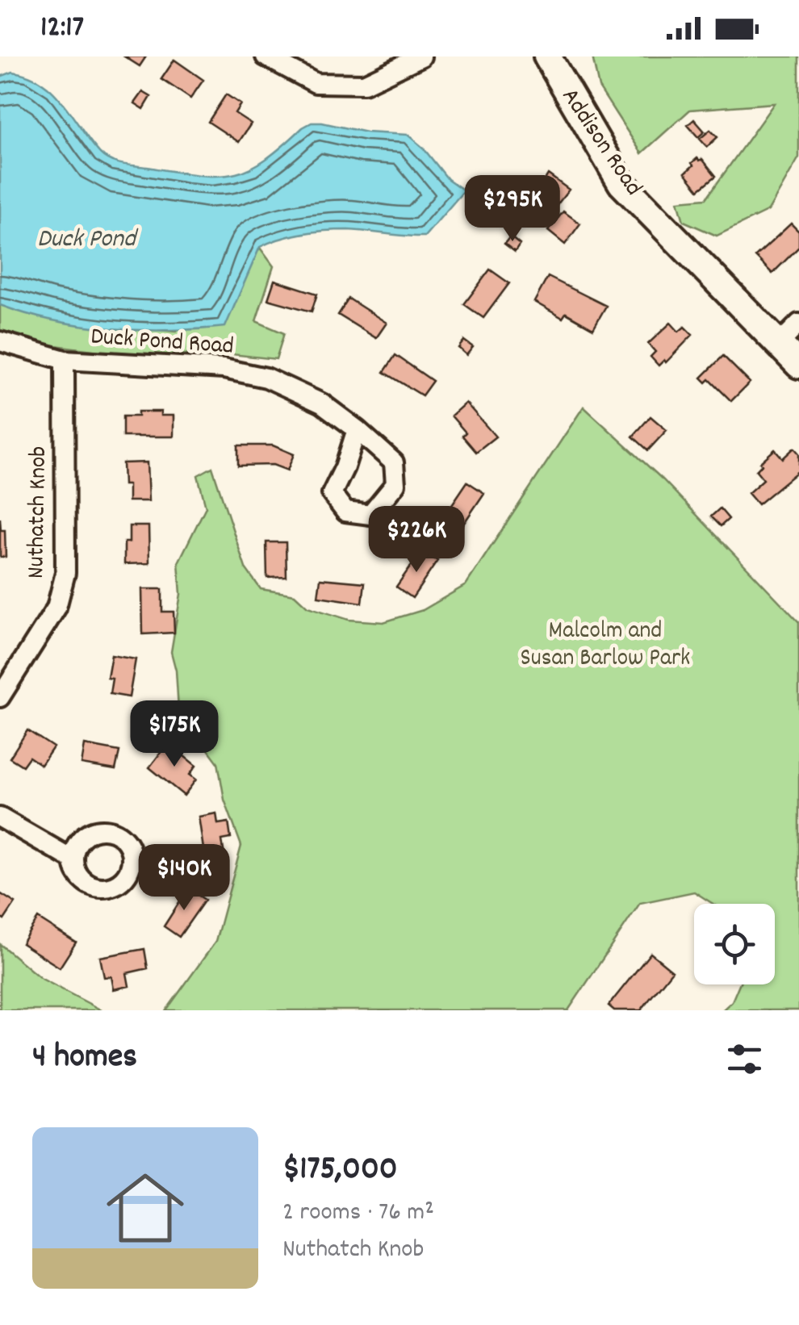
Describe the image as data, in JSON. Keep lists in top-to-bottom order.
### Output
{
  "streets": {
    "main road": ["Addison Road"],
    "street": ["Duck Pond Road", "Nuthatch Knob"]
  },
  "crossings": [
    ["Duck Pond Road", "Nuthatch Knob"]
  ],
  "water": ["Duck Pond"],
  "parks": ["Malcolm and Susan Barlow Park"],
  "page": {
    "status": "12:17",
    "price": [
      "$295K",
      "$226K",
      "$175K",
      "$140K"
    ],
    "heading": "4 homes",
    "list": [
      {
        "name": "$175,000",
        "note": "2 rooms · 76 m² · Nuthatch Knob"
      }
    ]
  }
}
